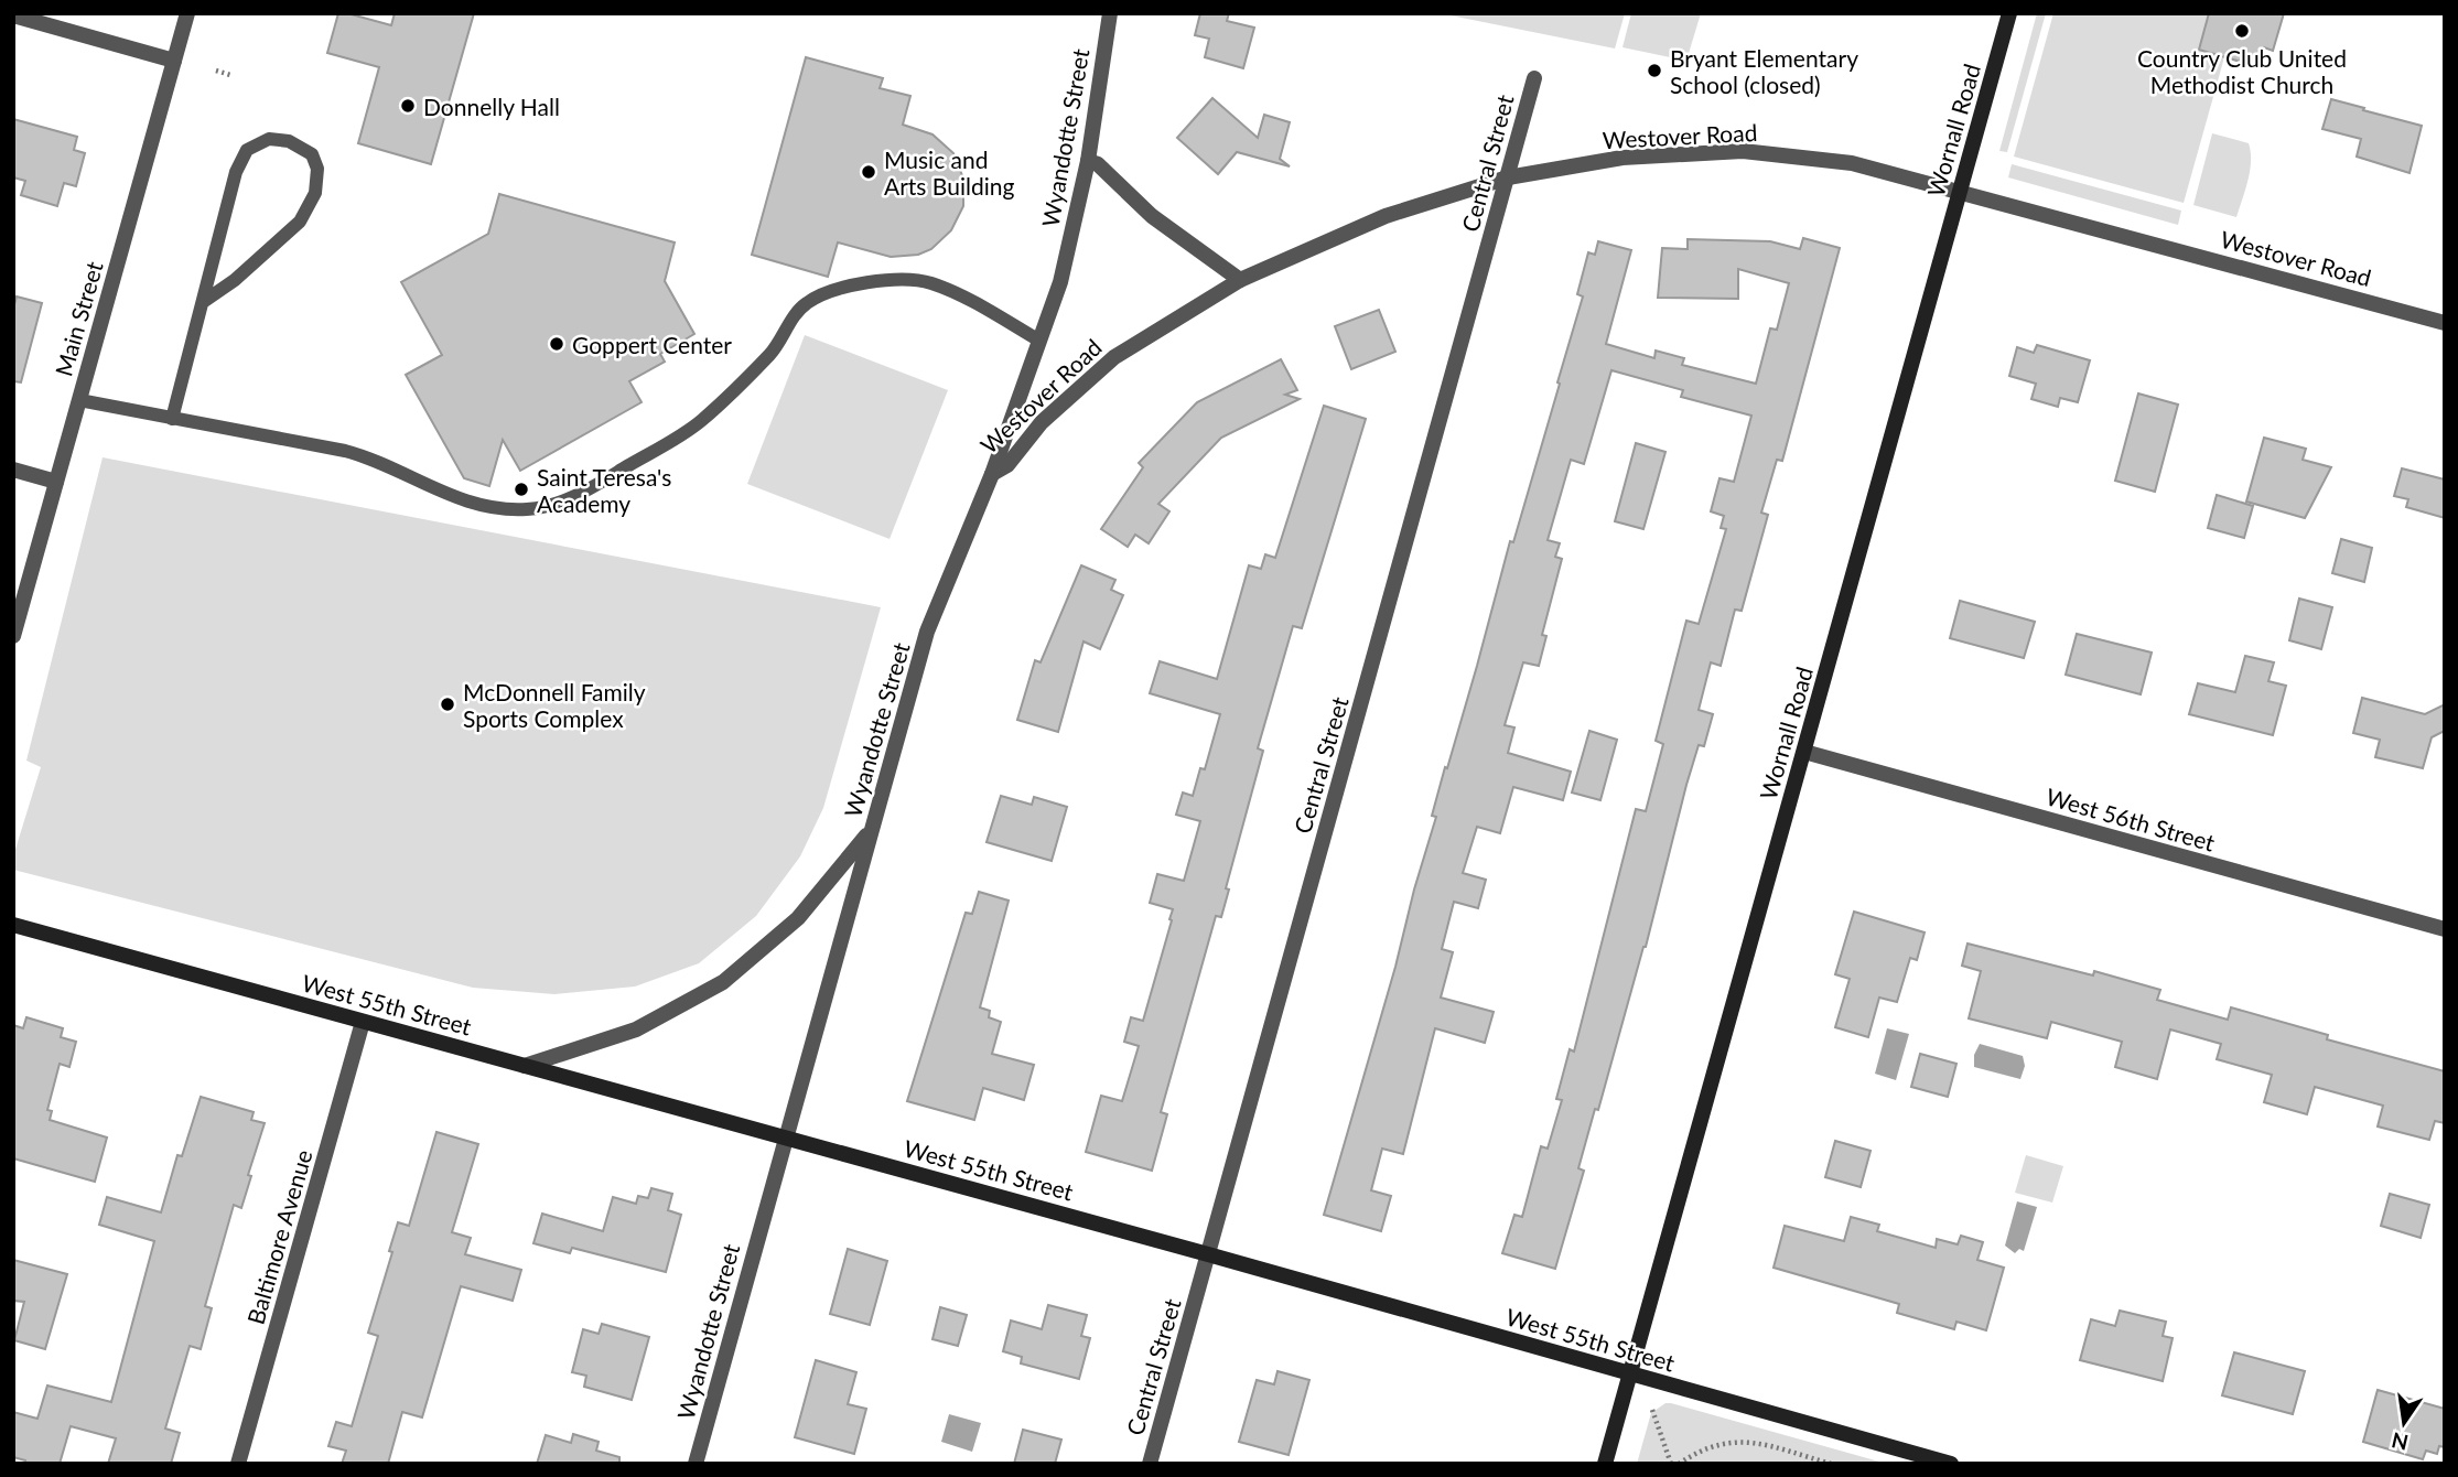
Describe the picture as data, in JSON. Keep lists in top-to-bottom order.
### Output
{
  "streets": {
    "main road": ["Wornall Road", "West 55th Street"],
    "street": [
      "Westover Road",
      "Wyandotte Street",
      "Central Street",
      "Main Street",
      "West 56th Street",
      "Baltimore Avenue"
    ]
  },
  "crossings": [
    ["Wornall Road", "Westover Road"],
    ["Wornall Road", "West 56th Street"],
    ["Wornall Road", "West 55th Street"],
    ["Westover Road", "Wyandotte Street"],
    ["Westover Road", "Central Street"],
    ["Wyandotte Street", "West 55th Street"],
    ["Central Street", "West 55th Street"],
    ["West 55th Street", "Baltimore Avenue"]
  ],
  "places": [
    "Country Club United Methodist Church",
    "Bryant Elementary School (closed)",
    "Donnelly Hall",
    "Music and Arts Building",
    "Goppert Center",
    "Saint Teresa's Academy",
    "McDonnell Family Sports Complex"
  ],
  "north": "bottom"
}
